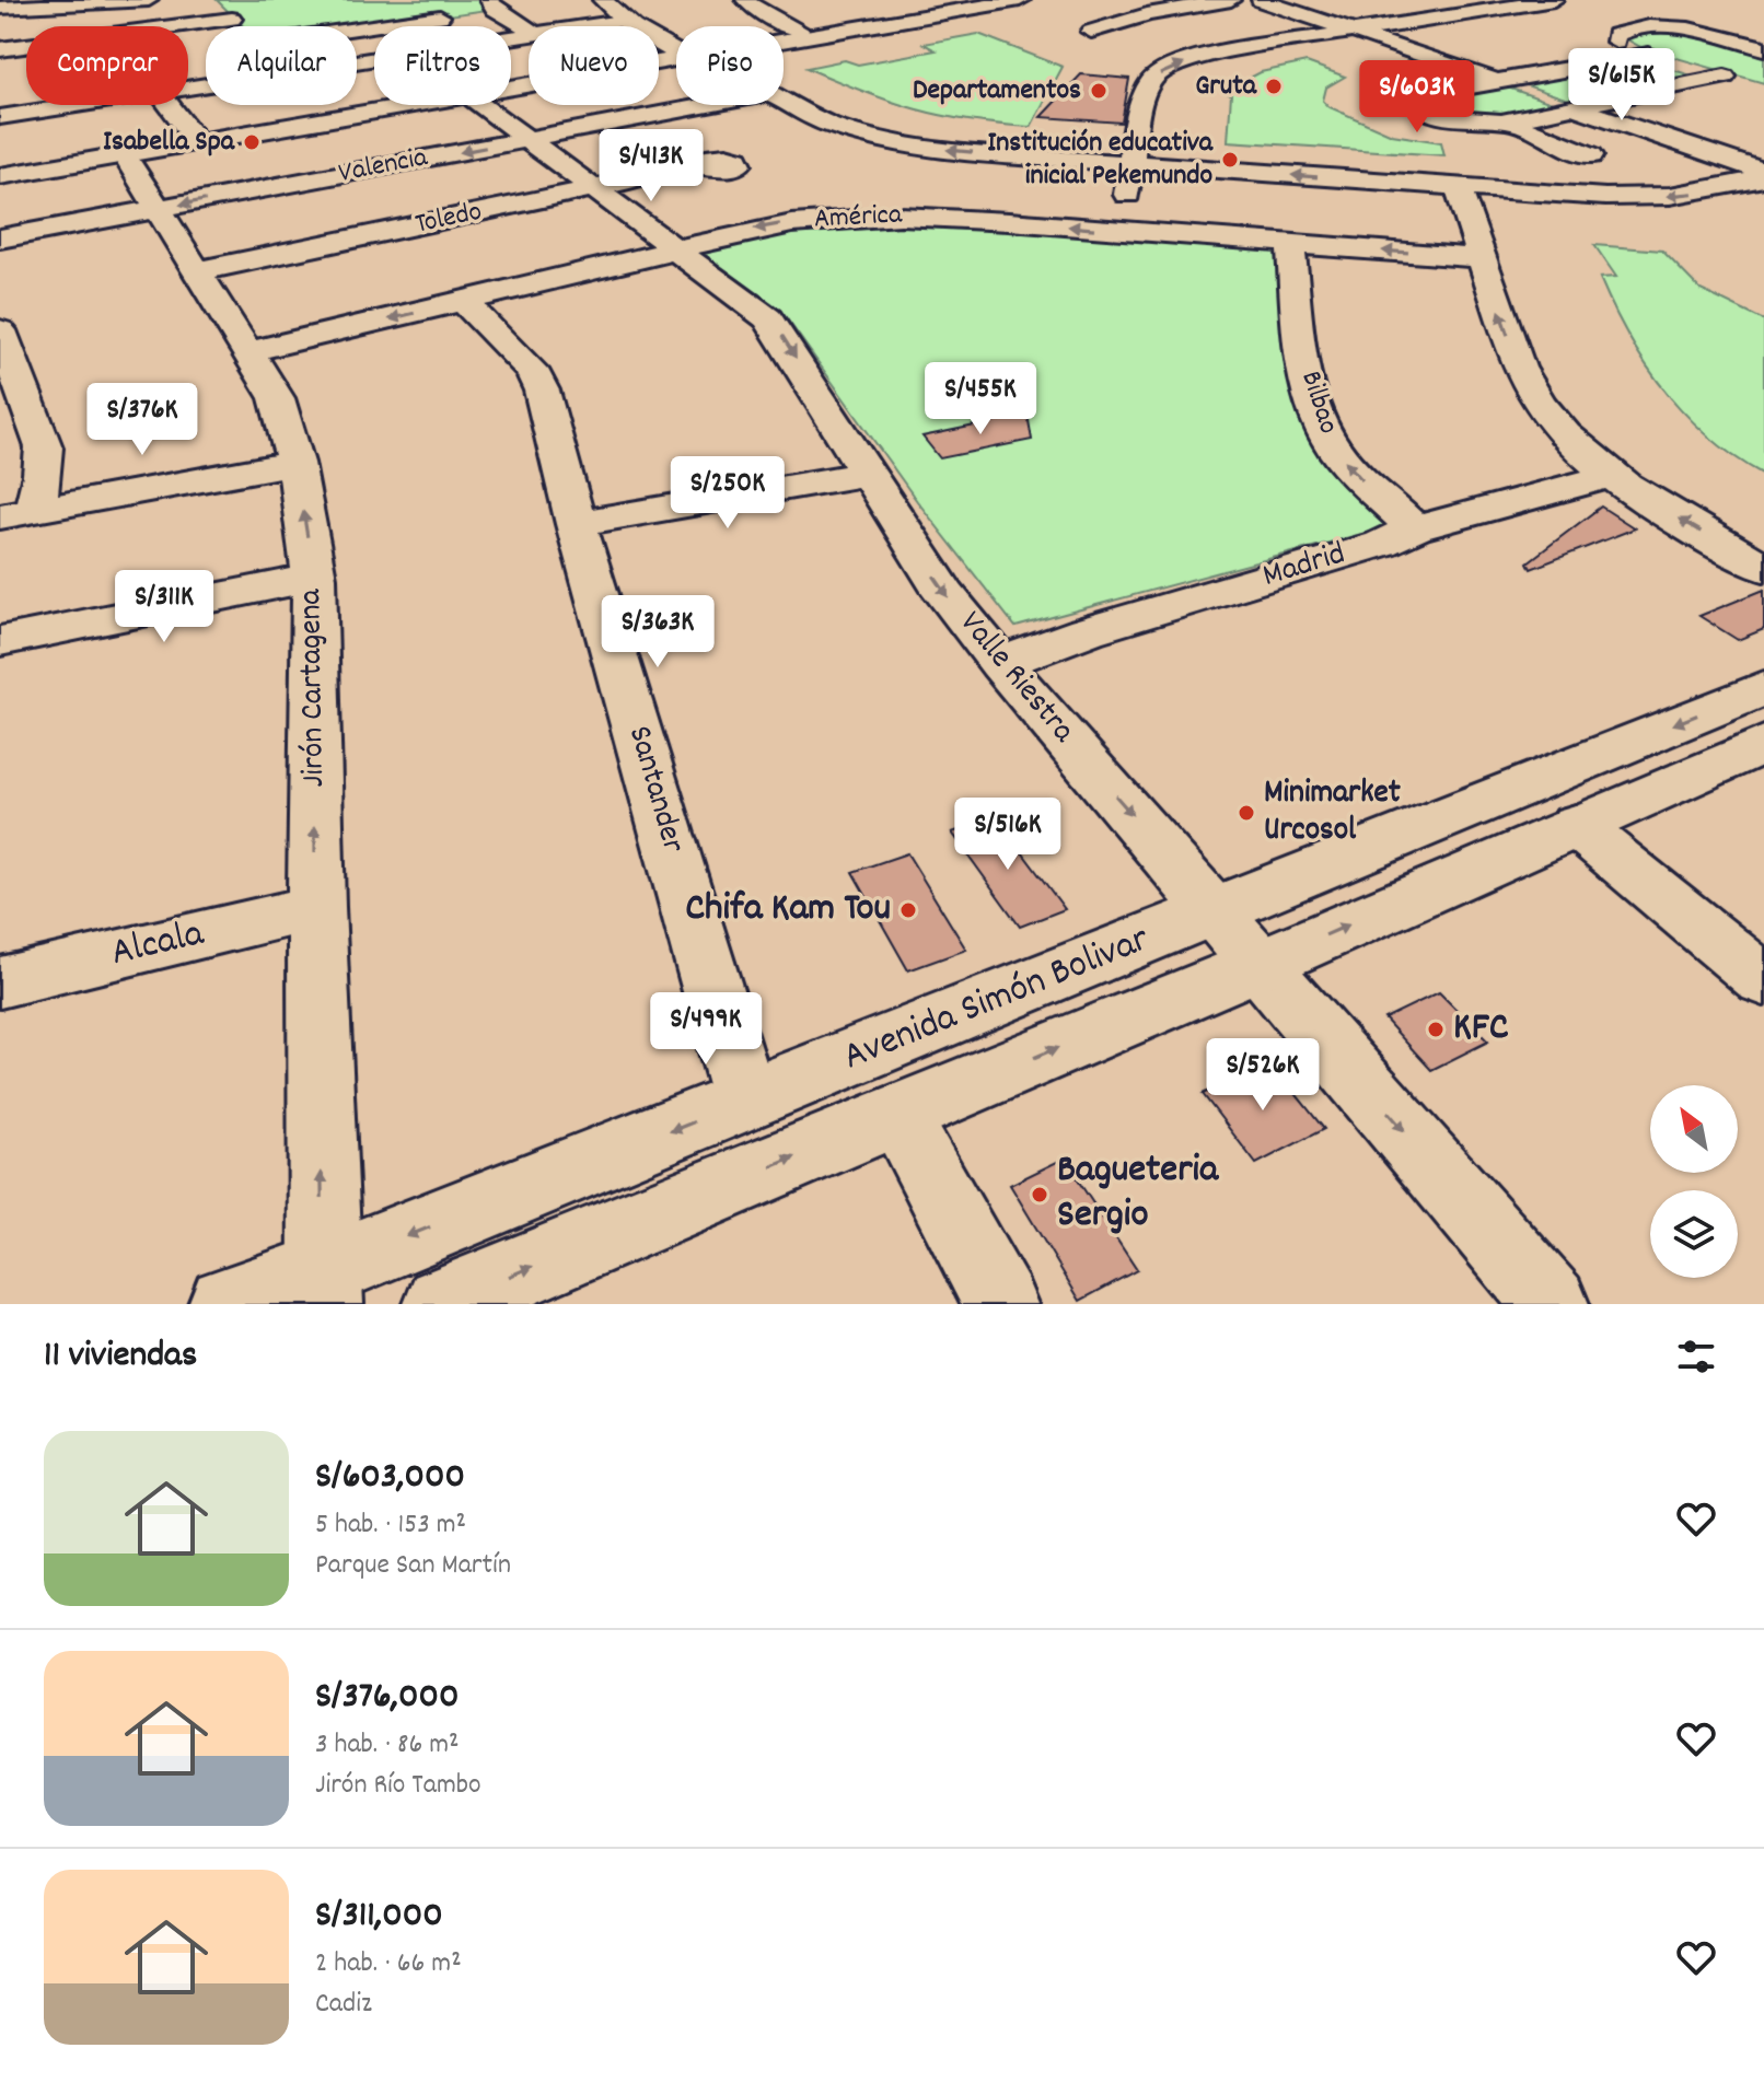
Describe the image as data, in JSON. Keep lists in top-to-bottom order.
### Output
{
  "streets": {
    "main road": ["Avenida Simón Bolivar"],
    "street": [
      "Valencia",
      "América",
      "Toledo",
      "Bilbao",
      "Madrid",
      "Valle Riestra",
      "Jirón Cartagena",
      "Santander",
      "Alcala"
    ]
  },
  "crossings": [
    ["Valencia", "Valle Riestra"],
    ["Valencia", "Jirón Cartagena"],
    ["América", "Bilbao"],
    ["América", "Valle Riestra"],
    ["América", "Jirón Cartagena"],
    ["América", "Santander"],
    ["Toledo", "Valle Riestra"],
    ["Toledo", "Jirón Cartagena"],
    ["Bilbao", "Madrid"],
    ["Madrid", "Valle Riestra"],
    ["Valle Riestra", "Avenida Simón Bolivar"],
    ["Jirón Cartagena", "Alcala"],
    ["Jirón Cartagena", "Avenida Simón Bolivar"],
    ["Santander", "Avenida Simón Bolivar"]
  ],
  "one_way": ["Valle Riestra", "Jirón Cartagena"],
  "places": [
    "Gruta",
    "Departamentos",
    "Isabella Spa",
    "Institución educativa inicial Pekemundo",
    "Minimarket Urcosol",
    "Chifa Kam Tou",
    "KFC",
    "Bagueteria Sergio"
  ],
  "north": "top left",
  "page": {
    "chip": [
      "Comprar",
      "Alquilar",
      "Filtros",
      "Nuevo",
      "Piso"
    ],
    "price": [
      "S/615K",
      "S/603K",
      "S/413K",
      "S/455K",
      "S/376K",
      "S/250K",
      "S/311K",
      "S/363K",
      "S/516K",
      "S/499K",
      "S/526K"
    ],
    "heading": "11 viviendas",
    "list": [
      {
        "name": "S/603,000",
        "note": "5 hab. · 153 m² · Parque San Martín"
      },
      {
        "name": "S/376,000",
        "note": "3 hab. · 86 m² · Jirón Río Tambo"
      },
      {
        "name": "S/311,000",
        "note": "2 hab. · 66 m² · Cadiz"
      }
    ]
  }
}
